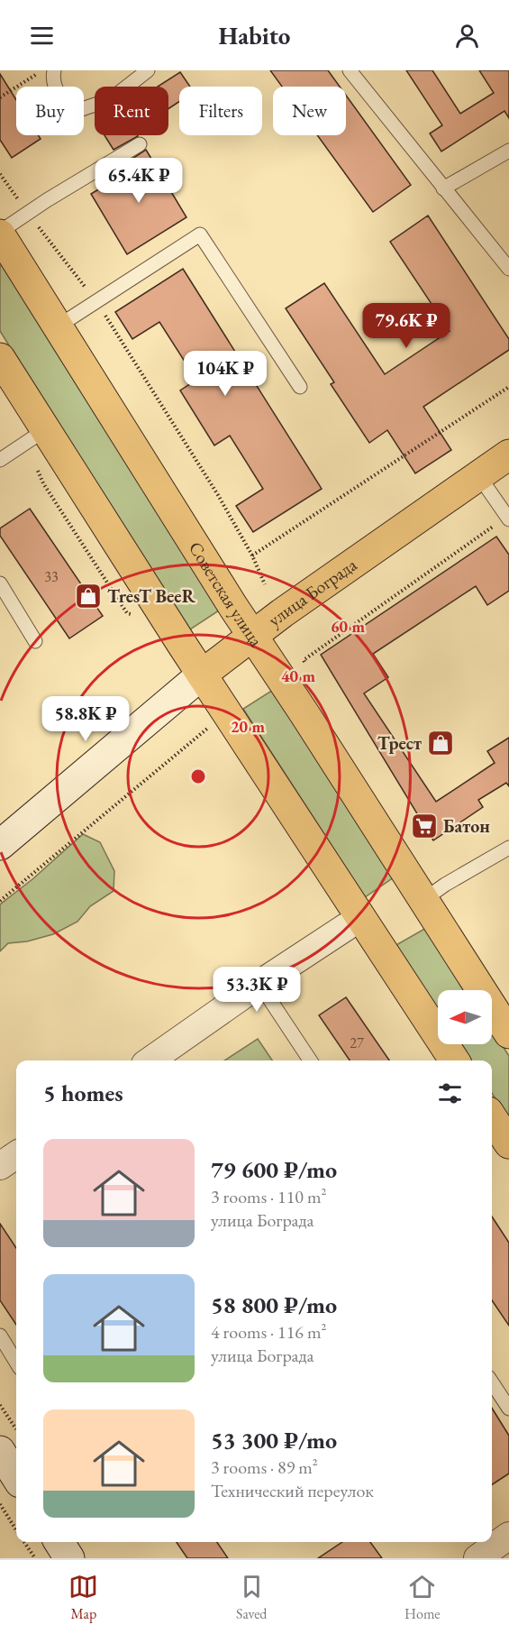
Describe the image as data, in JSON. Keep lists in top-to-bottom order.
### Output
{
  "streets": {
    "main road": ["улица Бограда", "Советская улица"]
  },
  "crossings": [
    ["улица Бограда", "Советская улица"]
  ],
  "places": {
    "shop": ["TresT BeeR", "Трест"],
    "supermarket": ["Батон"]
  },
  "house_numbers": ["33", "27"],
  "north": "left",
  "page": {
    "header": "Habito",
    "chip": [
      "Buy",
      "Rent",
      "Filters",
      "New"
    ],
    "price": [
      "65.4K ₽",
      "79.6K ₽",
      "104K ₽",
      "58.8K ₽",
      "53.3K ₽"
    ],
    "heading": "5 homes",
    "list": [
      {
        "name": "79 600 ₽/mo",
        "note": "3 rooms · 110 m² · улица Бограда"
      },
      {
        "name": "58 800 ₽/mo",
        "note": "4 rooms · 116 m² · улица Бограда"
      },
      {
        "name": "53 300 ₽/mo",
        "note": "3 rooms · 89 m² · Технический переулок"
      }
    ],
    "tabs": ["Map", "Saved", "Home"]
  },
  "rings": ["60 m", "40 m", "20 m"]
}
